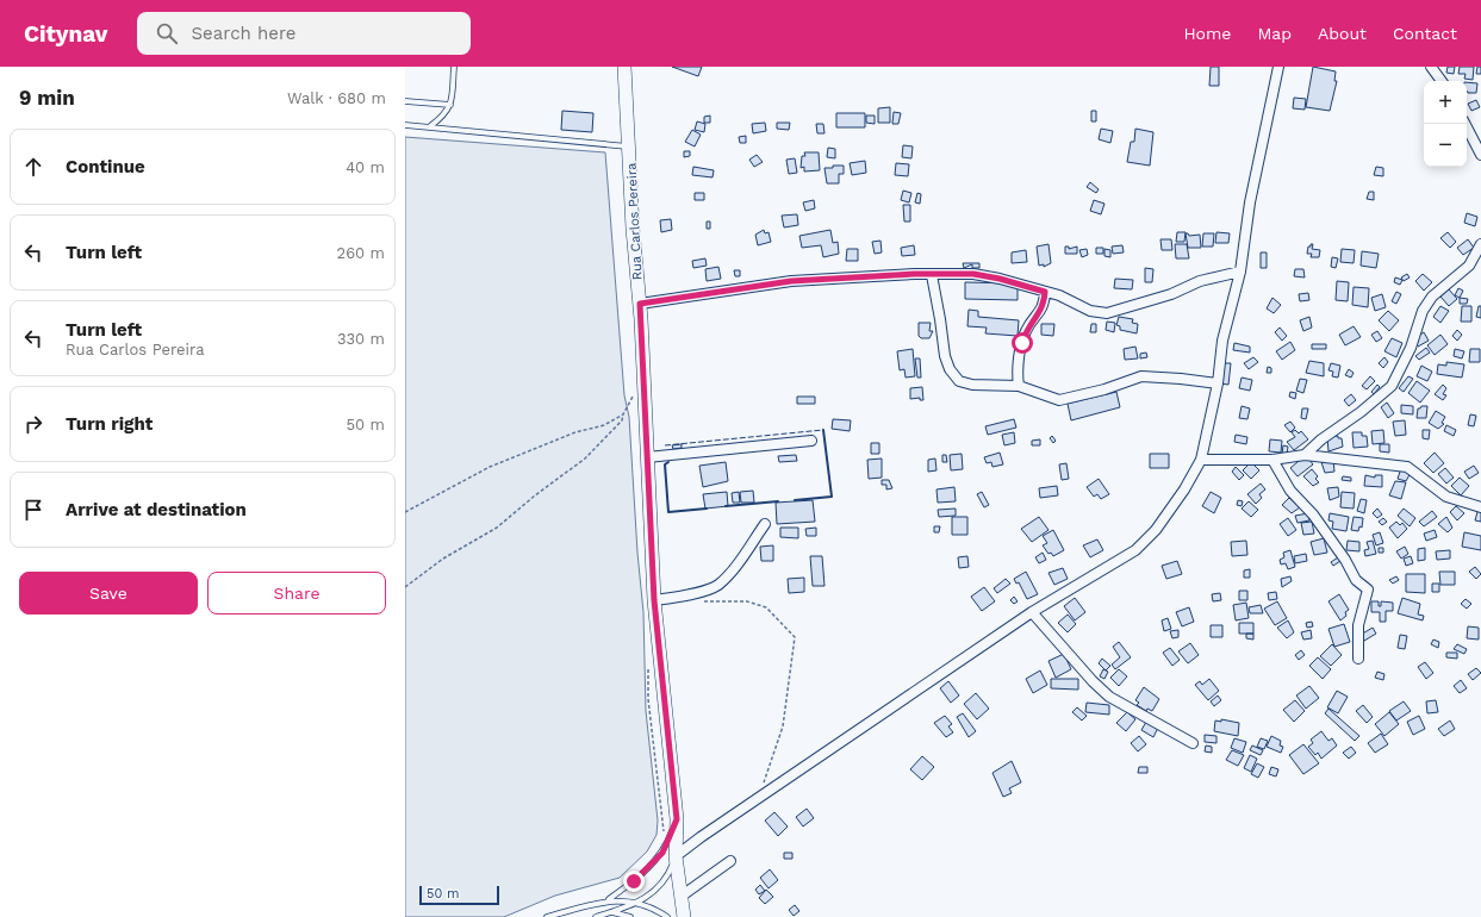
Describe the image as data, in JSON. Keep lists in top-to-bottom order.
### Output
{
  "streets": {
    "main road": ["Rua Carlos Pereira"]
  },
  "scale_bar": "50 m",
  "page": {
    "header": "Citynav",
    "search": "Search here",
    "nav": [
      "Home",
      "Map",
      "About",
      "Contact"
    ],
    "heading": ["9 min", "Walk · 680 m"],
    "map_buttons": ["+", "−"],
    "list": [
      ["Continue", "40 m"],
      ["Turn left", "260 m"],
      ["Turn left", "Rua Carlos Pereira", "330 m"],
      ["Turn right", "50 m"],
      "Arrive at destination"
    ],
    "buttons": ["Save", "Share"],
    "scale": "50 m"
  }
}
